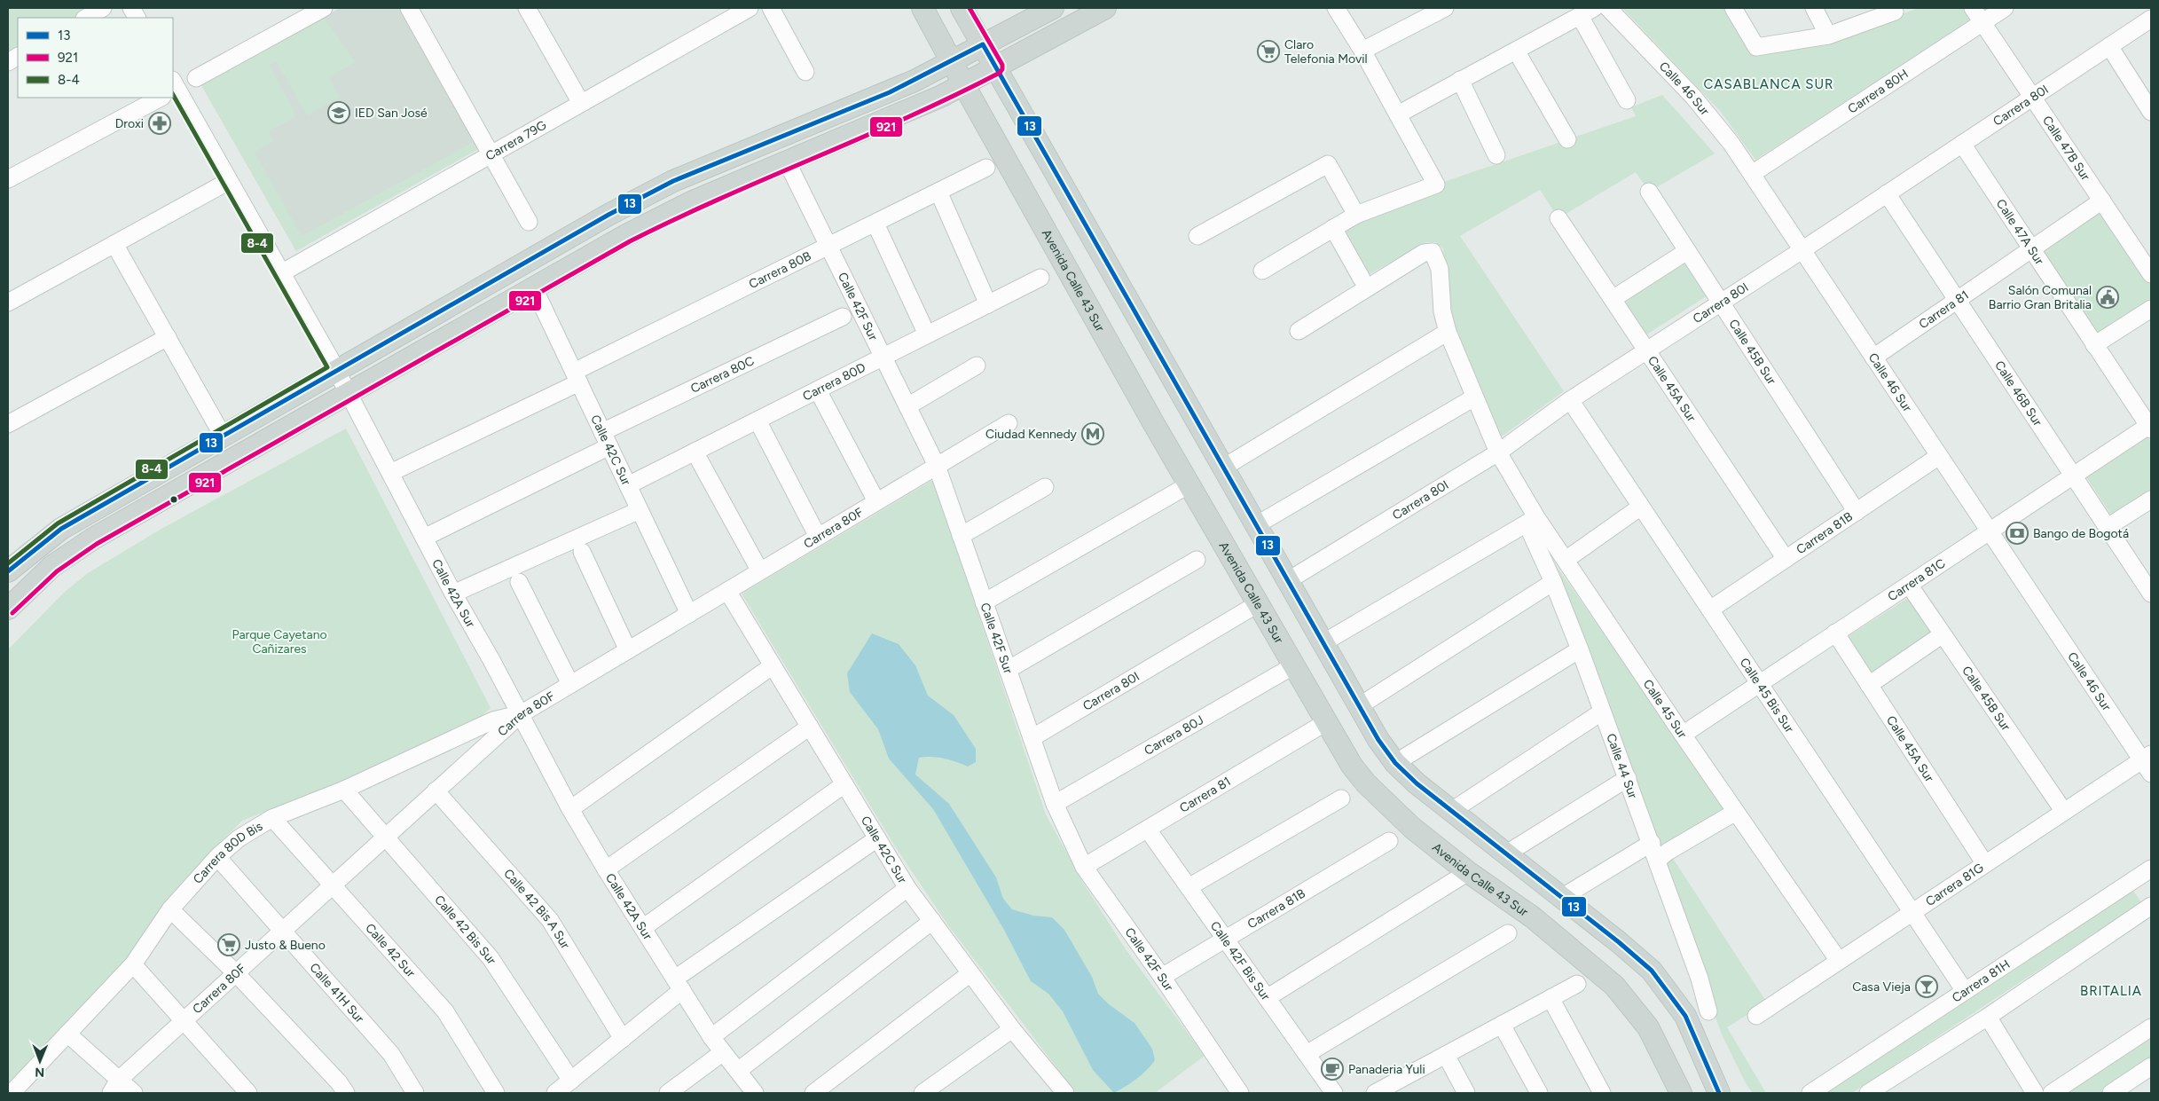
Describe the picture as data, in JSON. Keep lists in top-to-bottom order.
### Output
{
  "streets": {
    "main road": ["Avenida Calle 43 Sur"],
    "street": [
      "Calle 46 Sur",
      "Carrera 80H",
      "Carrera 80I",
      "Carrera 79G",
      "Calle 47B Sur",
      "Calle 47A Sur",
      "Carrera 80B",
      "Calle 42F Sur",
      "Carrera 81",
      "Calle 45B Sur",
      "Carrera 80C",
      "Carrera 80D",
      "Calle 45A Sur",
      "Calle 46B Sur",
      "Calle 42C Sur",
      "Carrera 80F",
      "Carrera 81B",
      "Carrera 81C",
      "Calle 42A Sur",
      "Calle 45 Bis Sur",
      "Calle 45 Sur",
      "Carrera 80J",
      "Calle 44 Sur",
      "Carrera 80D Bis",
      "Carrera 81G",
      "Calle 42 Bis A Sur",
      "Calle 42 Bis Sur",
      "Calle 42 Sur",
      "Calle 42F Bis Sur",
      "Carrera 81H",
      "Calle 41H Sur"
    ]
  },
  "crossings": [
    ["Calle 46 Sur", "Carrera 80H"],
    ["Calle 46 Sur", "Carrera 80I"],
    ["Calle 46 Sur", "Carrera 81"],
    ["Calle 46 Sur", "Carrera 81B"],
    ["Calle 46 Sur", "Carrera 81C"],
    ["Calle 46 Sur", "Carrera 81G"],
    ["Carrera 80H", "Calle 47B Sur"],
    ["Carrera 80I", "Calle 47B Sur"],
    ["Carrera 80I", "Calle 47A Sur"],
    ["Carrera 80I", "Avenida Calle 43 Sur"],
    ["Carrera 80I", "Calle 42F Sur"],
    ["Carrera 80I", "Calle 45B Sur"],
    ["Carrera 80I", "Calle 45A Sur"],
    ["Carrera 80I", "Calle 46B Sur"],
    ["Carrera 80I", "Calle 45 Bis Sur"],
    ["Carrera 80I", "Calle 45 Sur"],
    ["Carrera 79G", "Calle 42A Sur"],
    ["Calle 47B Sur", "Carrera 81"],
    ["Calle 47A Sur", "Carrera 81"],
    ["Calle 47A Sur", "Carrera 81C"],
    ["Carrera 80B", "Calle 42F Sur"],
    ["Carrera 80B", "Calle 42C Sur"],
    ["Carrera 80B", "Calle 42A Sur"],
    ["Avenida Calle 43 Sur", "Carrera 81"],
    ["Avenida Calle 43 Sur", "Carrera 80J"],
    ["Calle 42F Sur", "Carrera 81"],
    ["Calle 42F Sur", "Carrera 80D"],
    ["Calle 42F Sur", "Carrera 80F"],
    ["Calle 42F Sur", "Carrera 81B"],
    ["Calle 42F Sur", "Carrera 80J"],
    ["Carrera 81", "Calle 46B Sur"],
    ["Carrera 81", "Calle 42F Bis Sur"],
    ["Calle 45B Sur", "Carrera 81B"],
    ["Calle 45B Sur", "Carrera 81C"],
    ["Calle 45B Sur", "Carrera 81G"],
    ["Carrera 80C", "Calle 42C Sur"],
    ["Carrera 80C", "Calle 42A Sur"],
    ["Carrera 80D", "Calle 42C Sur"],
    ["Calle 45A Sur", "Carrera 81B"],
    ["Calle 45A Sur", "Carrera 81C"],
    ["Calle 45A Sur", "Carrera 81G"],
    ["Calle 46B Sur", "Carrera 81C"],
    ["Calle 42C Sur", "Carrera 80F"],
    ["Carrera 80F", "Calle 42A Sur"],
    ["Carrera 80F", "Carrera 80D Bis"],
    ["Carrera 80F", "Calle 42 Bis A Sur"],
    ["Carrera 80F", "Calle 42 Bis Sur"],
    ["Carrera 80F", "Calle 42 Sur"],
    ["Carrera 80F", "Calle 41H Sur"],
    ["Carrera 81B", "Calle 45 Bis Sur"],
    ["Carrera 81B", "Calle 42F Bis Sur"],
    ["Carrera 81C", "Calle 45 Bis Sur"],
    ["Carrera 81C", "Calle 45 Sur"],
    ["Calle 42A Sur", "Carrera 80D Bis"],
    ["Calle 45 Bis Sur", "Carrera 81G"],
    ["Calle 45 Bis Sur", "Carrera 81H"],
    ["Calle 45 Sur", "Calle 44 Sur"],
    ["Calle 45 Sur", "Carrera 81G"],
    ["Carrera 80D Bis", "Calle 42 Bis Sur"],
    ["Carrera 80D Bis", "Calle 42 Sur"],
    ["Carrera 80D Bis", "Calle 41H Sur"]
  ],
  "districts": ["CASABLANCA SUR", "BRITALIA"],
  "parks": ["Parque Cayetano Cañizares"],
  "places": {
    "supermarket": ["Claro Telefonia Movil", "Justo & Bueno"],
    "school or university": ["IED San José"],
    "pharmacy": ["Droxi"],
    "public building": ["Salón Comunal Barrio Gran Britalia"],
    "metro station": ["Ciudad Kennedy"],
    "bank": ["Bango de Bogotá"],
    "bar": ["Casa Vieja"],
    "cafe": ["Panaderia Yuli"]
  },
  "lines": ["transit line 921", "transit line 13", "transit line 8-4"],
  "legend": ["13", "921", "8-4"],
  "north": "bottom"
}
